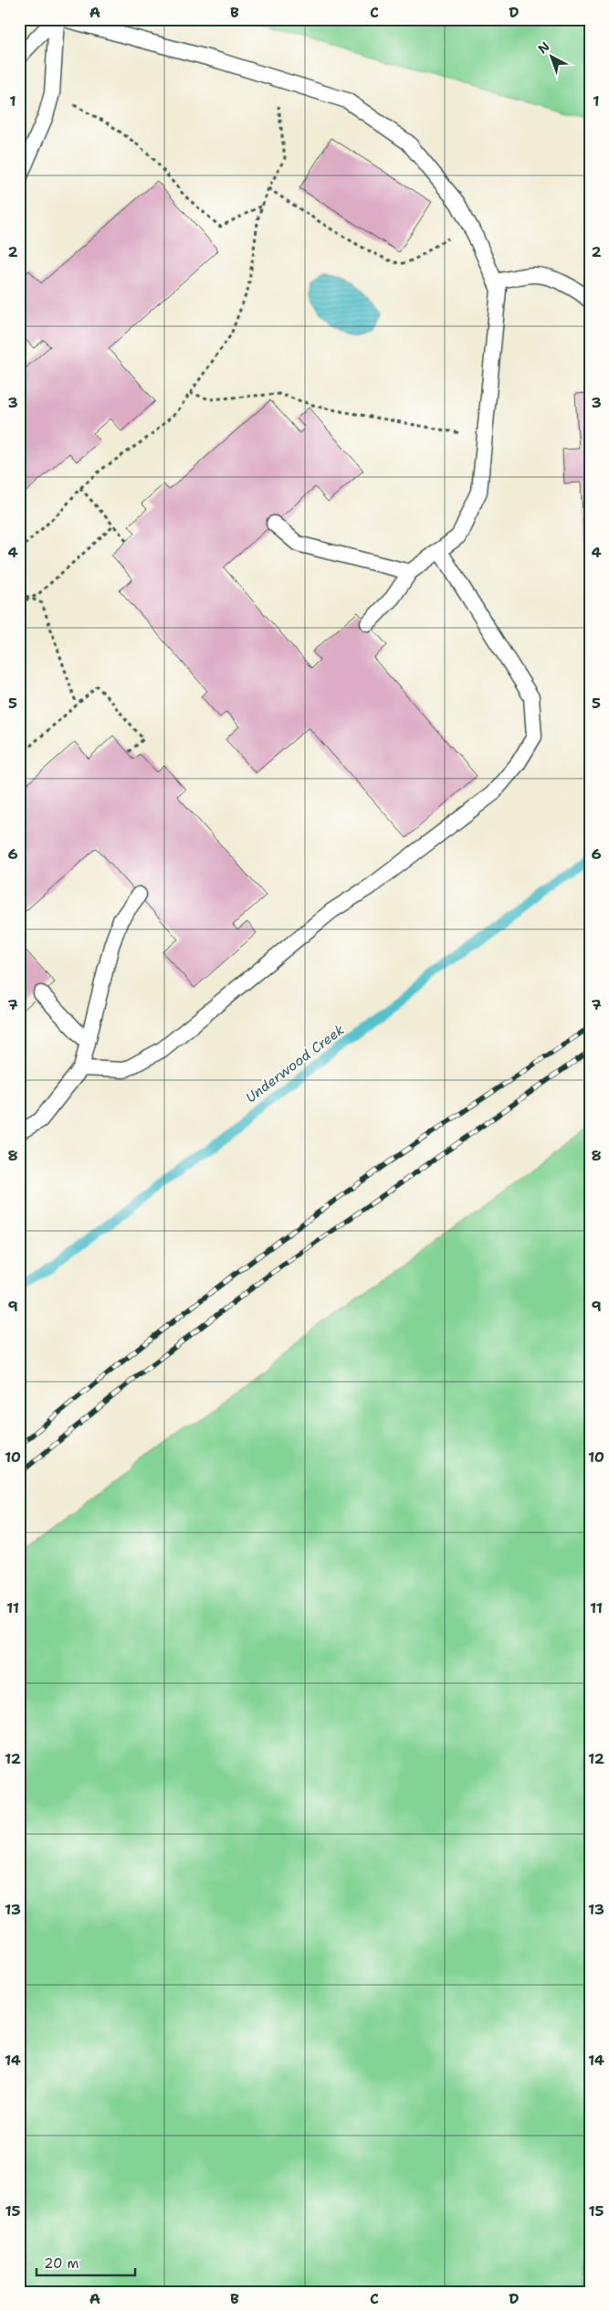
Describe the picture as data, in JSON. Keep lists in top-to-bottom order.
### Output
{
  "water": ["Underwood Creek"],
  "scale_bar": "20 m",
  "north": "top left",
  "grid": {
    "columns": [
      "A",
      "B",
      "C",
      "D"
    ],
    "rows": [
      "1",
      "2",
      "3",
      "4",
      "5",
      "6",
      "7",
      "8",
      "9",
      "10",
      "11",
      "12",
      "13",
      "14",
      "15"
    ]
  }
}
